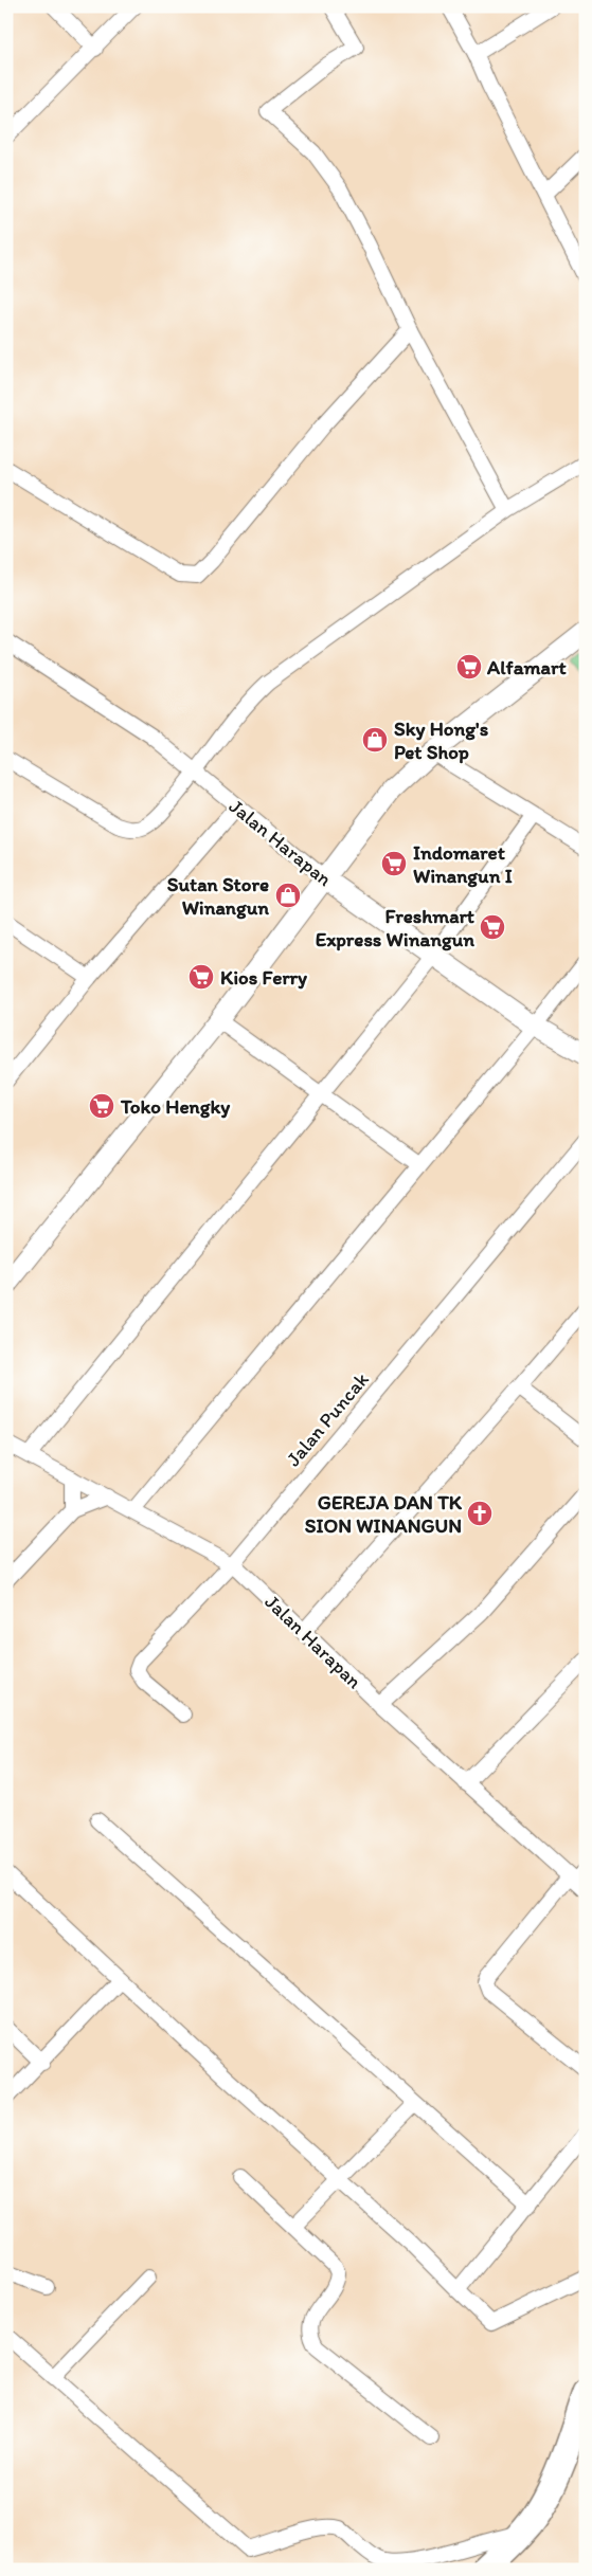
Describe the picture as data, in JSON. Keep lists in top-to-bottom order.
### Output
{
  "streets": {
    "street": ["Jalan Harapan", "Jalan Puncak"]
  },
  "crossings": [
    ["Jalan Harapan", "Jalan Puncak"]
  ],
  "places": {
    "supermarket": [
      "Alfamart",
      "Indomaret Winangun I",
      "Freshmart Express Winangun",
      "Kios Ferry",
      "Toko Hengky"
    ],
    "shop": ["Sky Hong's Pet Shop", "Sutan Store Winangun"],
    "church": ["GEREJA DAN TK SION WINANGUN"]
  }
}
